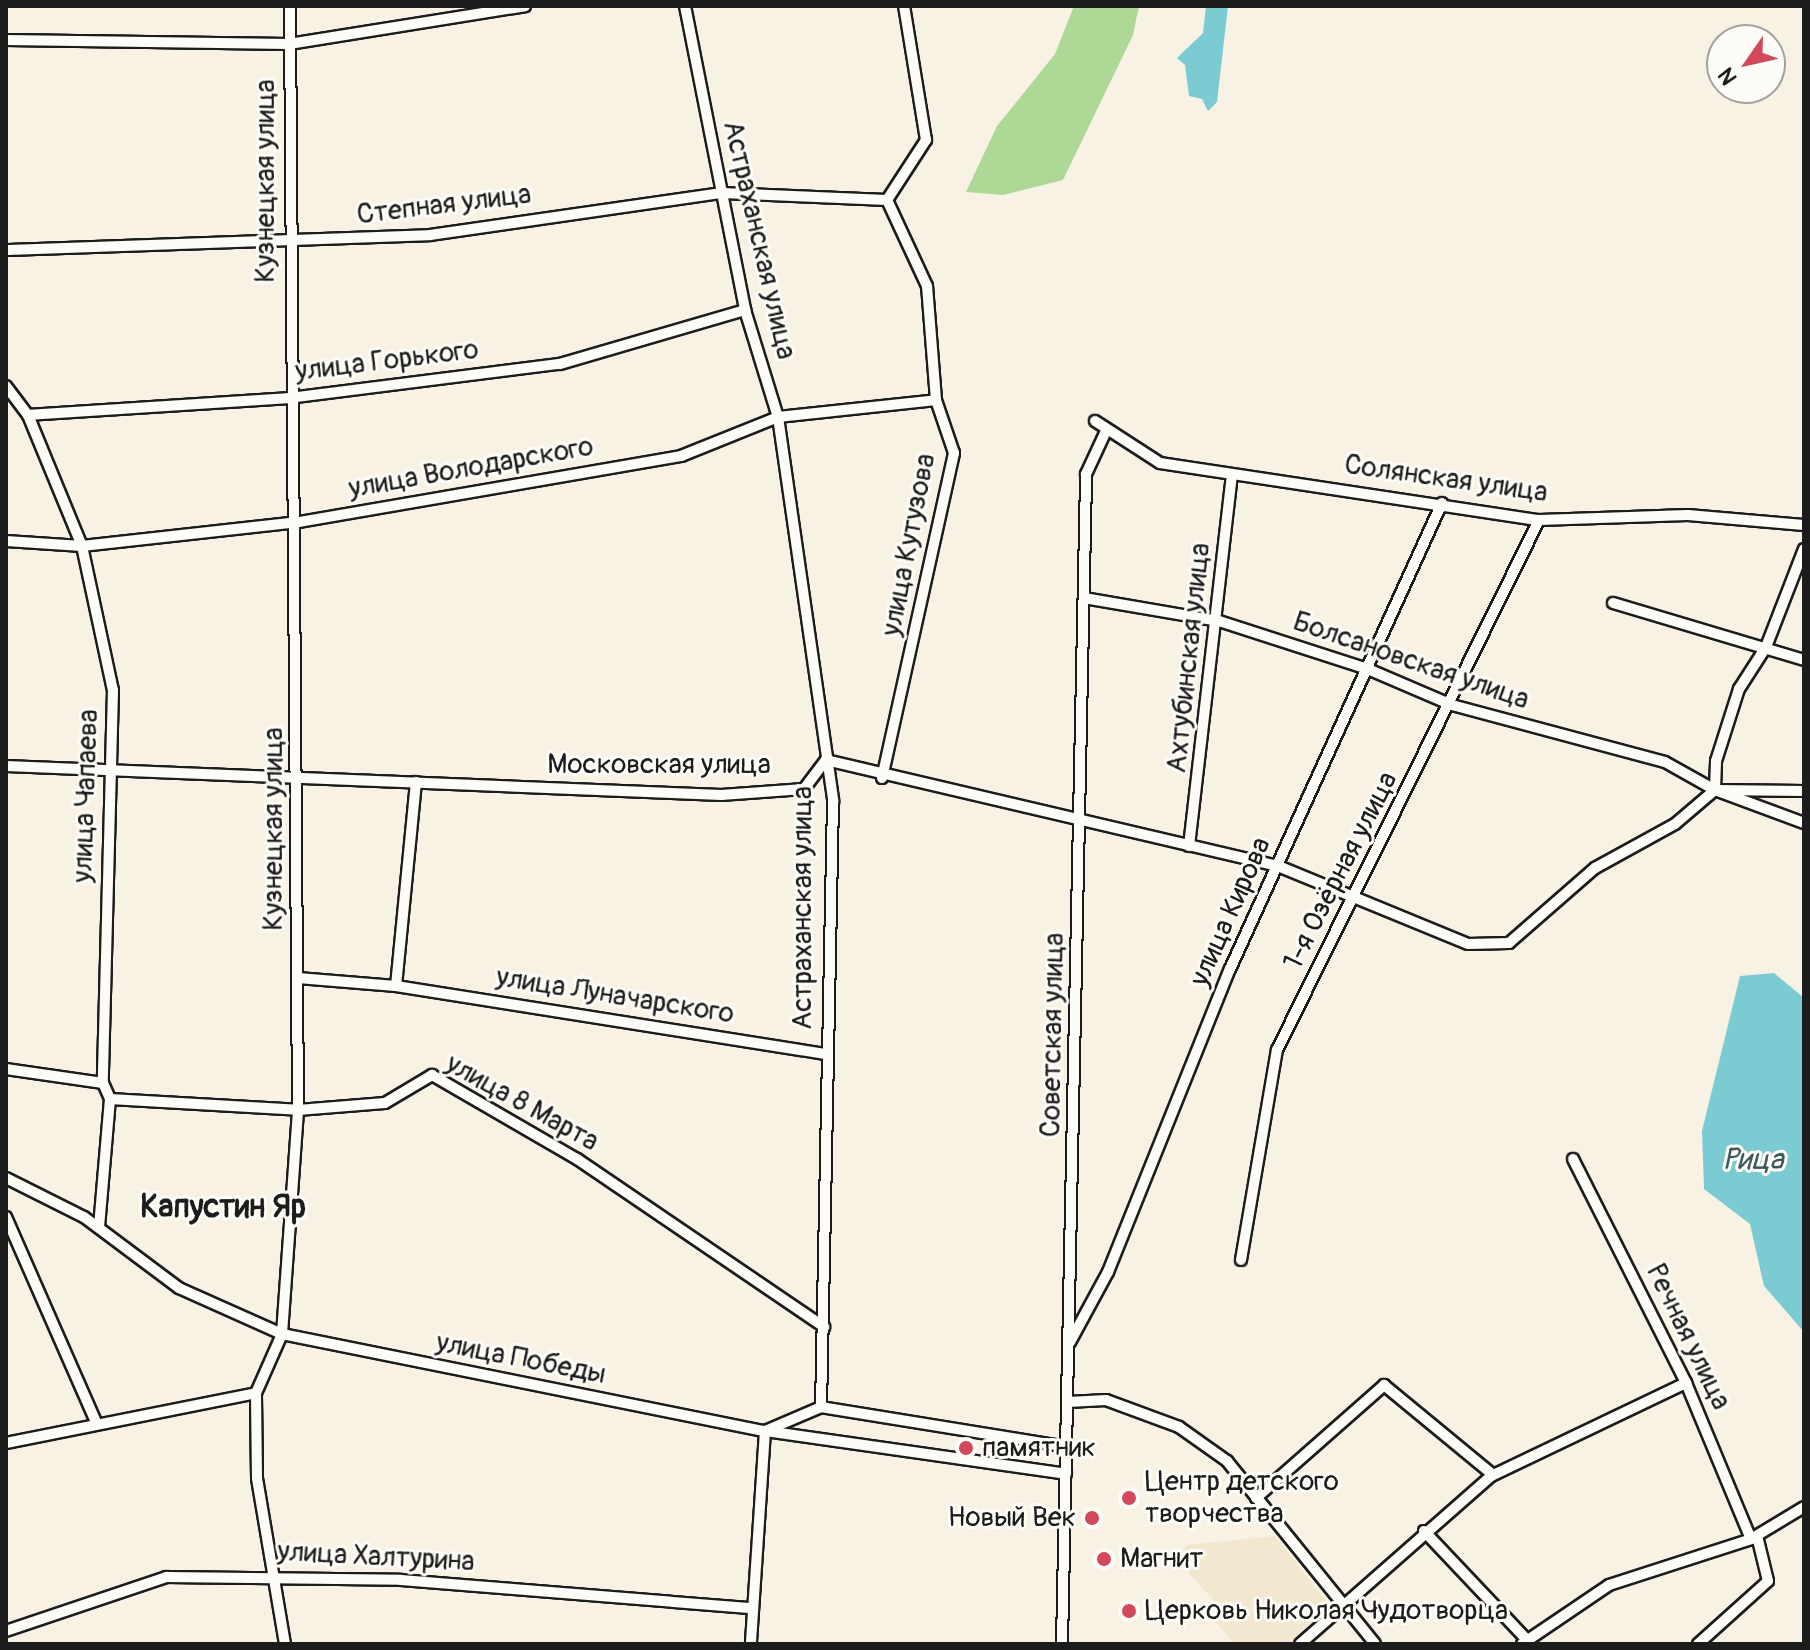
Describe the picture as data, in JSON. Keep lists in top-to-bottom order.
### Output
{
  "streets": {
    "street": [
      "Кузнецкая улица",
      "Степная улица",
      "Астраханская улица",
      "улица Горького",
      "улица Володарского",
      "Солянская улица",
      "улица Кутузова",
      "Ахтубинская улица",
      "Болсановская улица",
      "Московская улица",
      "улица Чапаева",
      "1-я Озёрная улица",
      "улица Кирова",
      "улица Луначарского",
      "Советская улица",
      "улица 8 Марта",
      "Речная улица",
      "улица Победы",
      "улица Халтурина"
    ]
  },
  "crossings": [
    ["Кузнецкая улица", "Степная улица"],
    ["Кузнецкая улица", "улица Горького"],
    ["Кузнецкая улица", "улица Володарского"],
    ["Кузнецкая улица", "Московская улица"],
    ["Кузнецкая улица", "улица Луначарского"],
    ["Кузнецкая улица", "улица 8 Марта"],
    ["Кузнецкая улица", "улица Победы"],
    ["Кузнецкая улица", "улица Халтурина"],
    ["Степная улица", "Астраханская улица"],
    ["Степная улица", "улица Кутузова"],
    ["Астраханская улица", "улица Горького"],
    ["Астраханская улица", "улица Володарского"],
    ["Астраханская улица", "Московская улица"],
    ["Астраханская улица", "улица Луначарского"],
    ["Астраханская улица", "улица 8 Марта"],
    ["улица Горького", "улица Чапаева"],
    ["улица Володарского", "улица Кутузова"],
    ["улица Володарского", "улица Чапаева"],
    ["Солянская улица", "Ахтубинская улица"],
    ["Солянская улица", "1-я Озёрная улица"],
    ["Солянская улица", "улица Кирова"],
    ["Солянская улица", "Советская улица"],
    ["Ахтубинская улица", "Болсановская улица"],
    ["Болсановская улица", "1-я Озёрная улица"],
    ["Болсановская улица", "улица Кирова"],
    ["Болсановская улица", "Советская улица"],
    ["Московская улица", "улица Чапаева"],
    ["улица Чапаева", "улица 8 Марта"],
    ["улица Чапаева", "улица Победы"],
    ["улица Кирова", "Советская улица"],
    ["Советская улица", "улица Победы"]
  ],
  "districts": ["Капустин Яр"],
  "water": ["Рица"],
  "places": [
    "памятник",
    "Центр детского творчества",
    "Новый Век",
    "Магнит",
    "Церковь Николая Чудотворца"
  ],
  "north": "bottom left"
}
